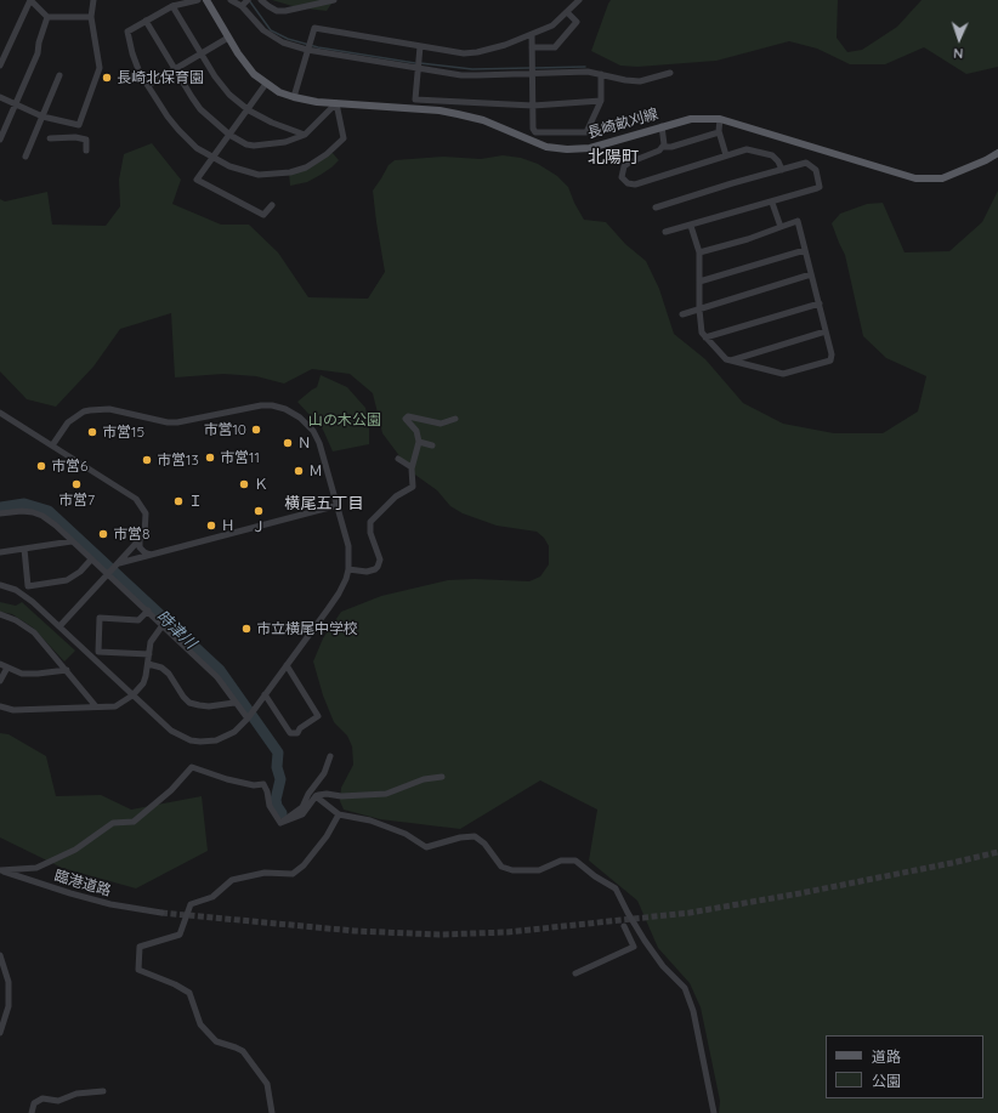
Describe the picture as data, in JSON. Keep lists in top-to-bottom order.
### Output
{
  "streets": {
    "main road": ["長崎畝刈線"],
    "street": ["臨港道路"]
  },
  "districts": ["北陽町", "横尾五丁目"],
  "water": ["時津川"],
  "parks": ["山の木公園"],
  "places": [
    "長崎北保育園",
    "市営10",
    "市営15",
    "Ｎ",
    "市営11",
    "市営13",
    "市営6",
    "Ｍ",
    "市営7",
    "Ｋ",
    "Ｉ",
    "Ｊ",
    "Ｈ",
    "市営8",
    "市立横尾中学校"
  ],
  "legend": ["道路", "公園"],
  "north": "bottom"
}
